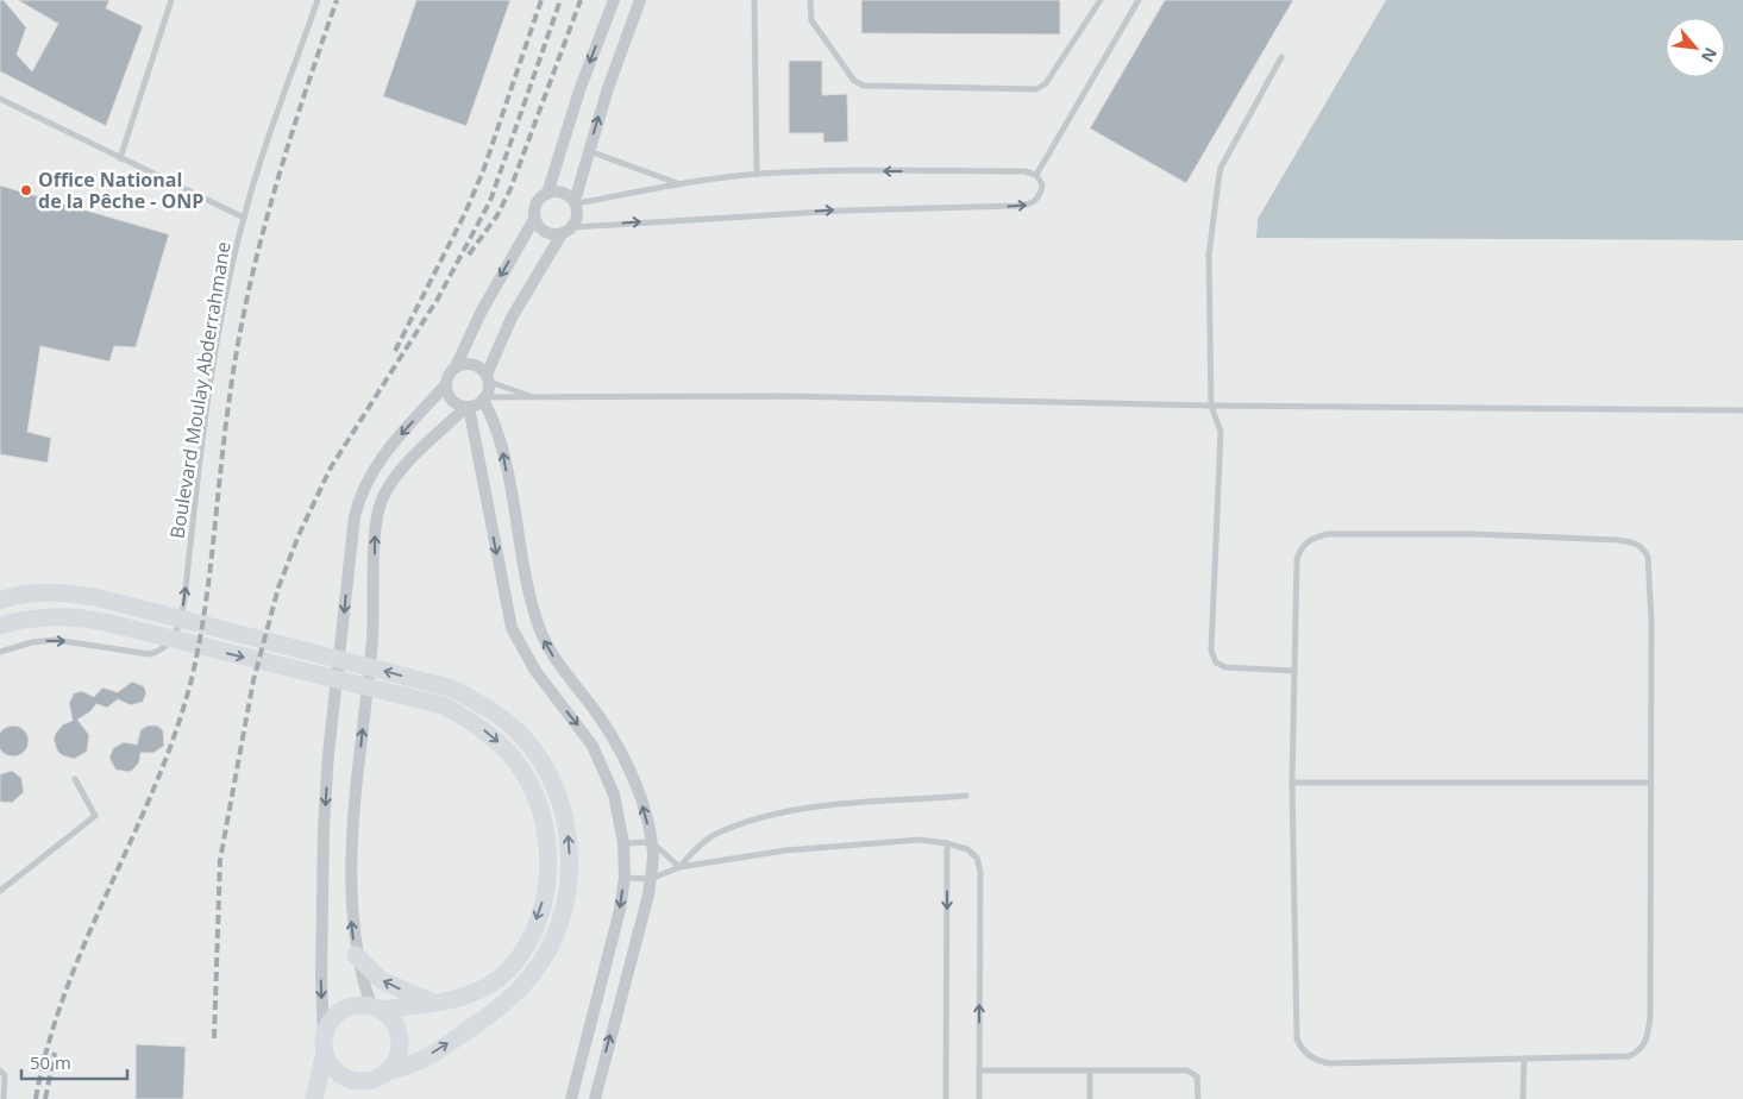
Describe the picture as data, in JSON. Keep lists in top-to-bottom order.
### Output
{
  "streets": {
    "lane": ["Boulevard Moulay Abderrahmane"]
  },
  "one_way": ["Boulevard Moulay Abderrahmane"],
  "places": ["Office National de la Pêche - ONP"],
  "scale_bar": "50 m",
  "north": "bottom right"
}
